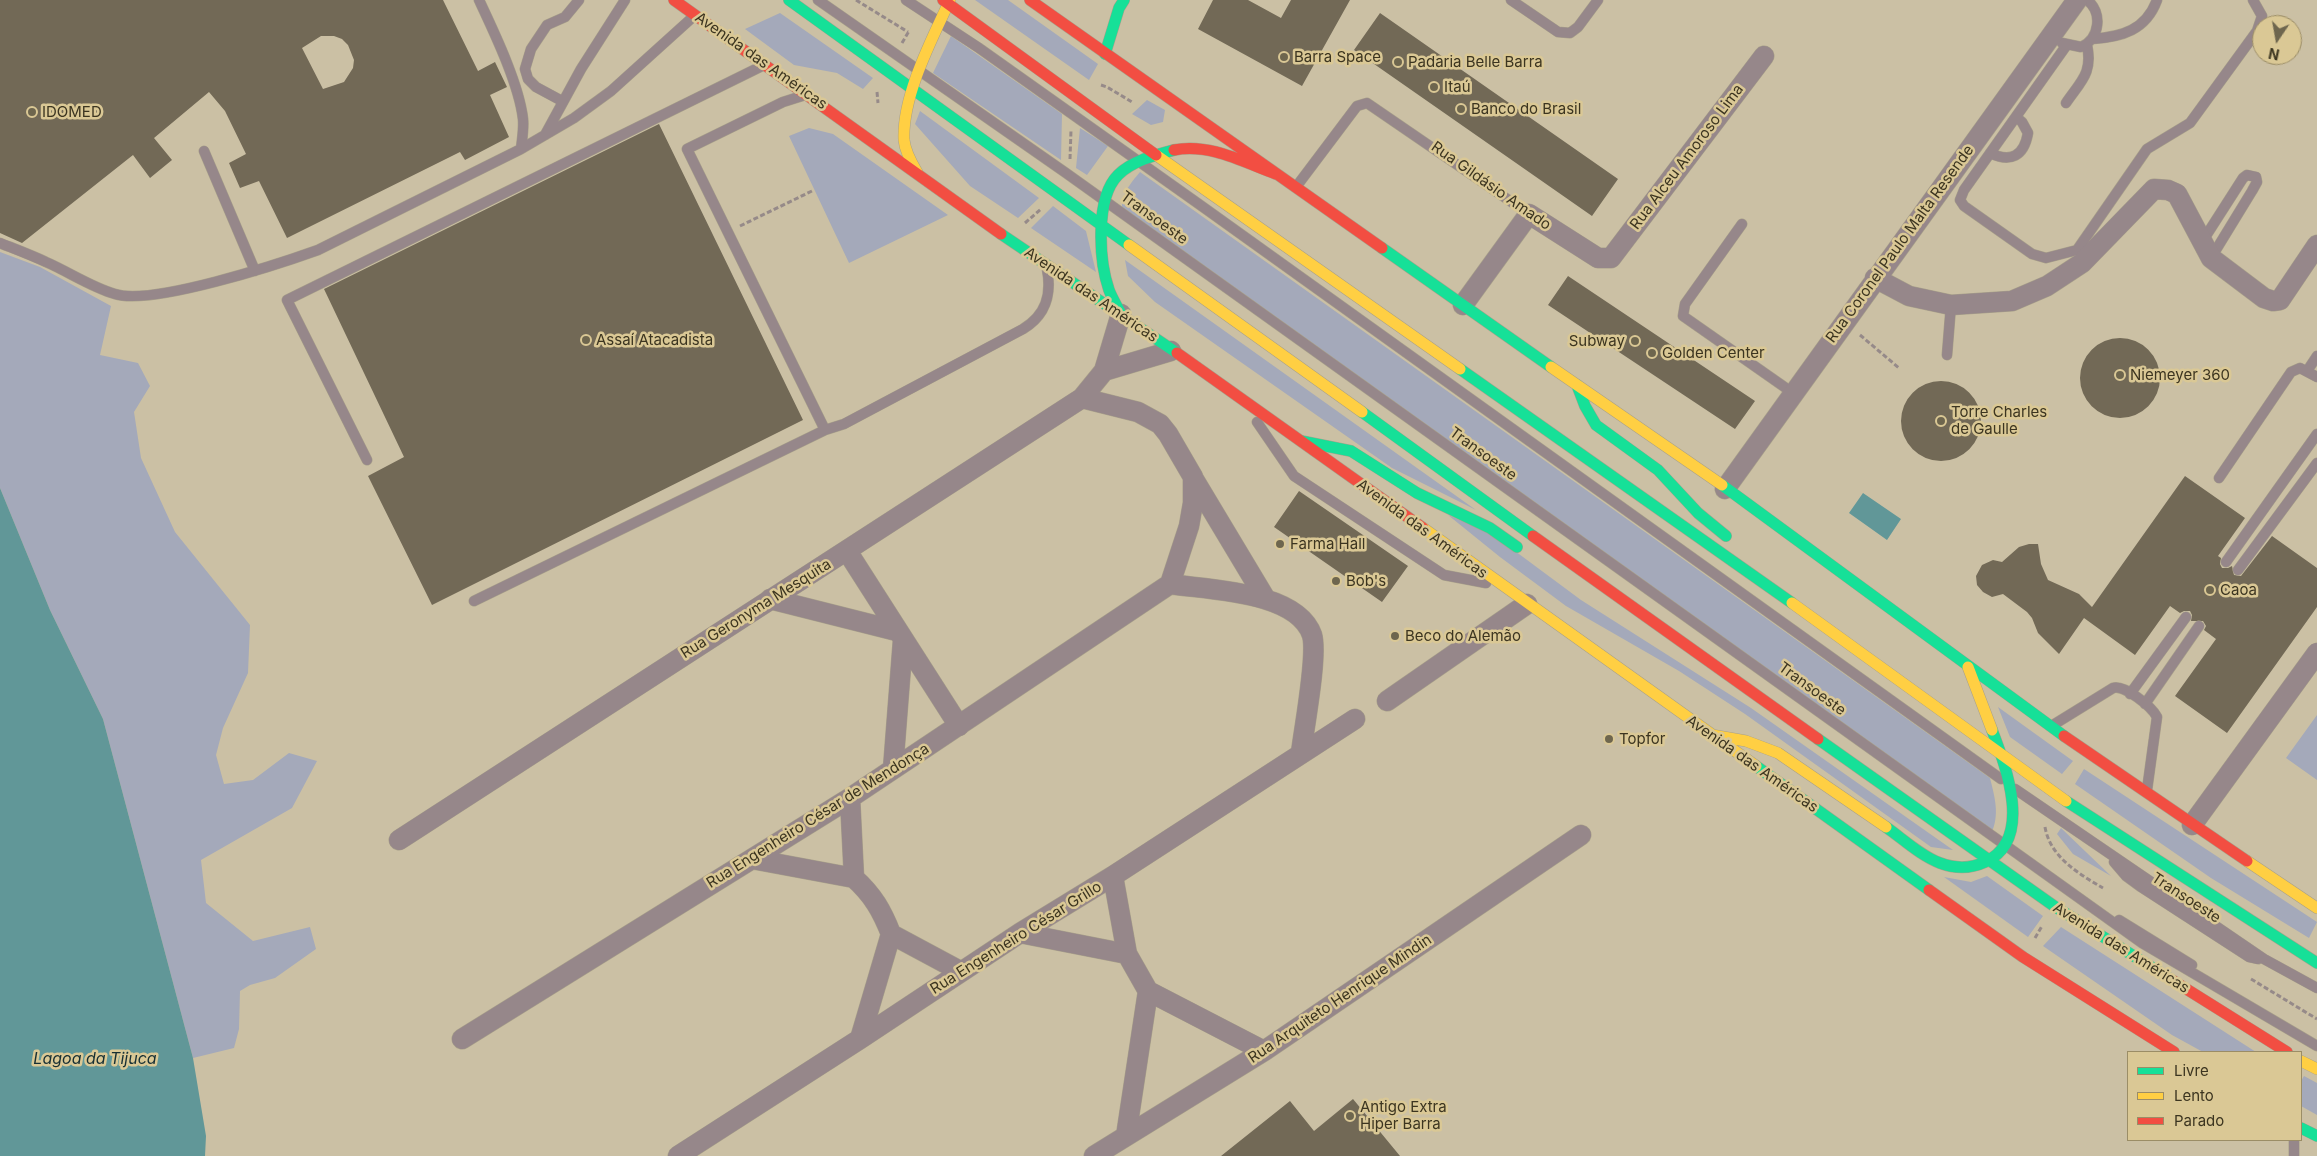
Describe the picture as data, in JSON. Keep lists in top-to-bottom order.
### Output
{
  "streets": {
    "main road": ["Avenida das Américas"],
    "street": [
      "Rua Alceu Amoroso Lima",
      "Rua Gildásio Amado",
      "Rua Coronel Paulo Malta Resende",
      "Rua Geronyma Mesquita",
      "Rua Engenheiro César de Mendonça",
      "Rua Engenheiro César Grillo",
      "Rua Arquiteto Henrique Mindin"
    ],
    "lane": ["Transoeste"]
  },
  "crossings": [
    ["Avenida das Américas", "Rua Geronyma Mesquita"],
    ["Rua Alceu Amoroso Lima", "Rua Gildásio Amado"]
  ],
  "water": ["Lagoa da Tijuca"],
  "places": [
    "Barra Space",
    "Padaria Belle Barra",
    "Itaú",
    "Banco do Brasil",
    "IDOMED",
    "Assaí Atacadista",
    "Subway",
    "Golden Center",
    "Niemeyer 360",
    "Torre Charles de Gaulle",
    "Farma Hall",
    "Bob's",
    "Caoa",
    "Beco do Alemão",
    "Topfor",
    "Antigo Extra Hiper Barra"
  ],
  "legend": ["Livre", "Lento", "Parado"],
  "north": "bottom"
}
